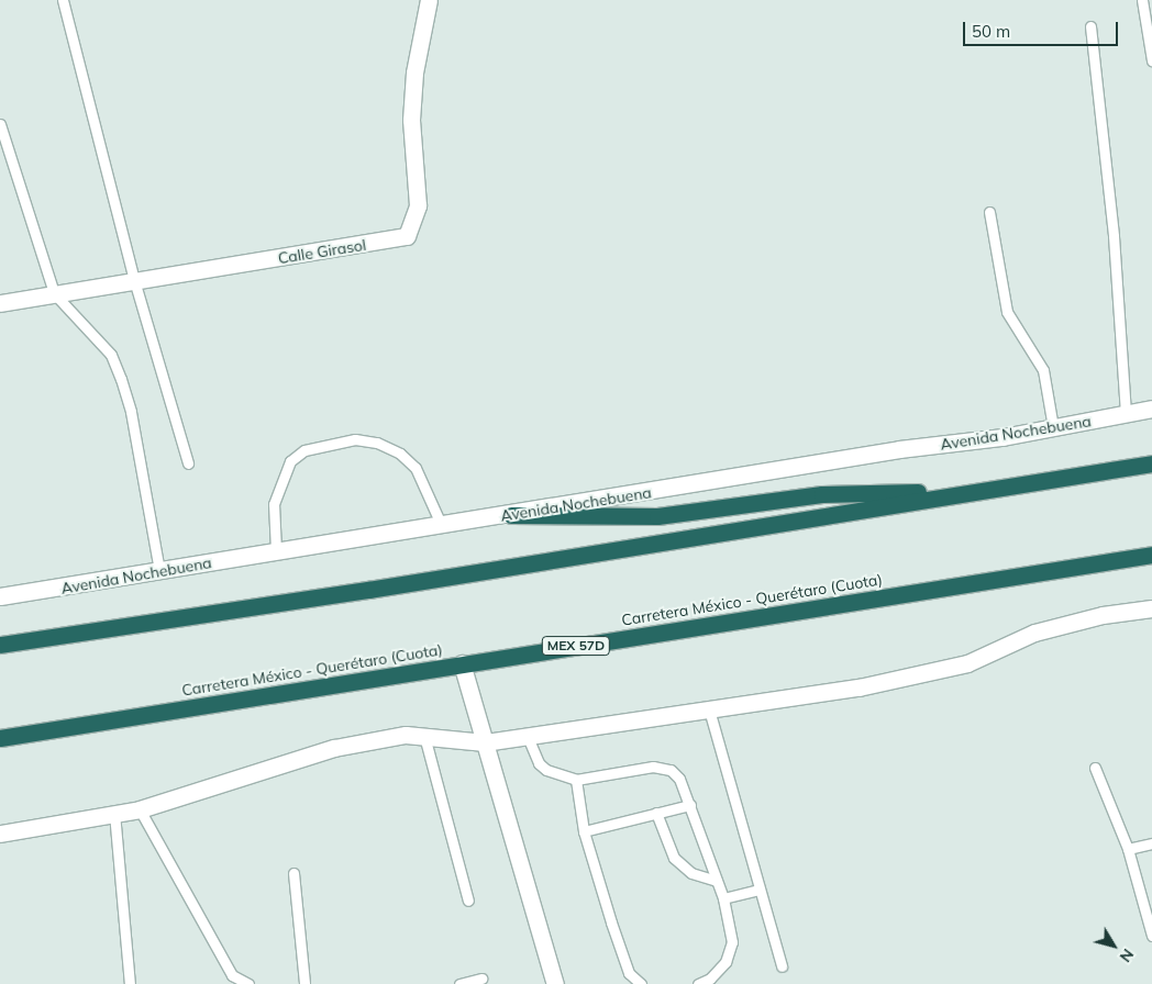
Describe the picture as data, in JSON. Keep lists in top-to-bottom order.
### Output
{
  "streets": {
    "highway": ["Carretera México - Querétaro (Cuota)", "MEX 57D"],
    "street": ["Calle Girasol", "Avenida Nochebuena"]
  },
  "scale_bar": "50 m",
  "north": "bottom right"
}
